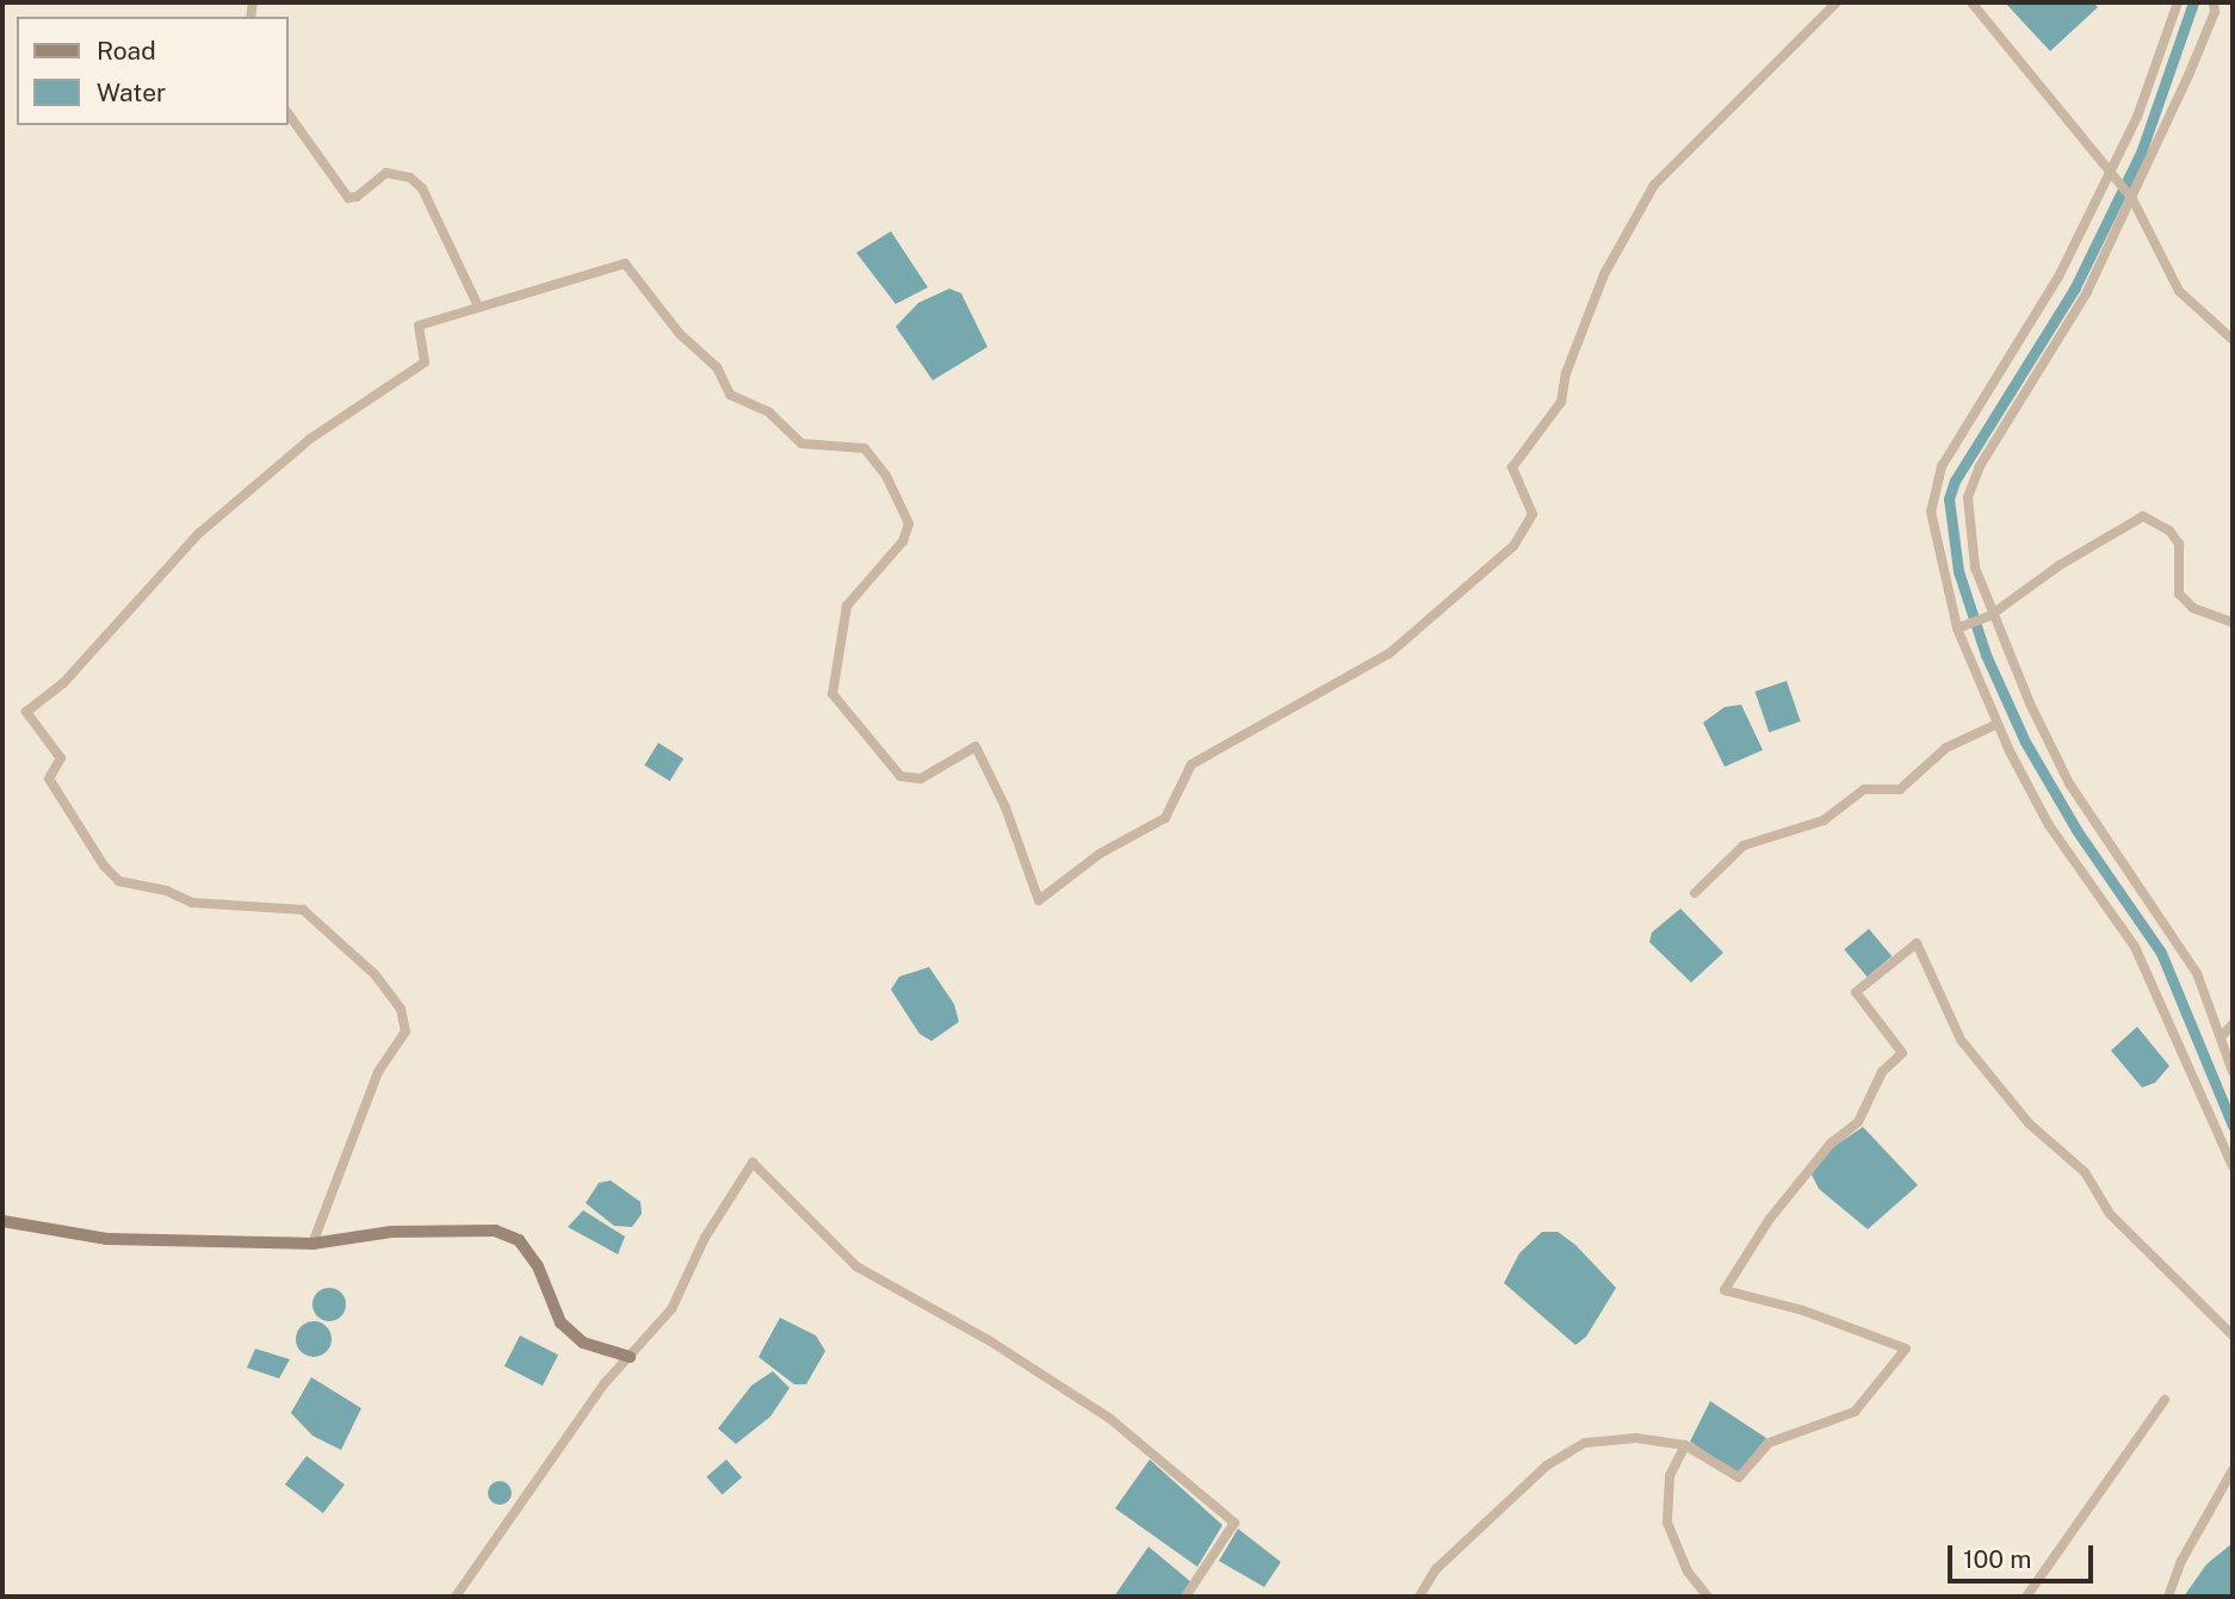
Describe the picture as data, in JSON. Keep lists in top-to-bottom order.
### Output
{
  "legend": ["Road", "Water"],
  "scale_bar": "100 m"
}
